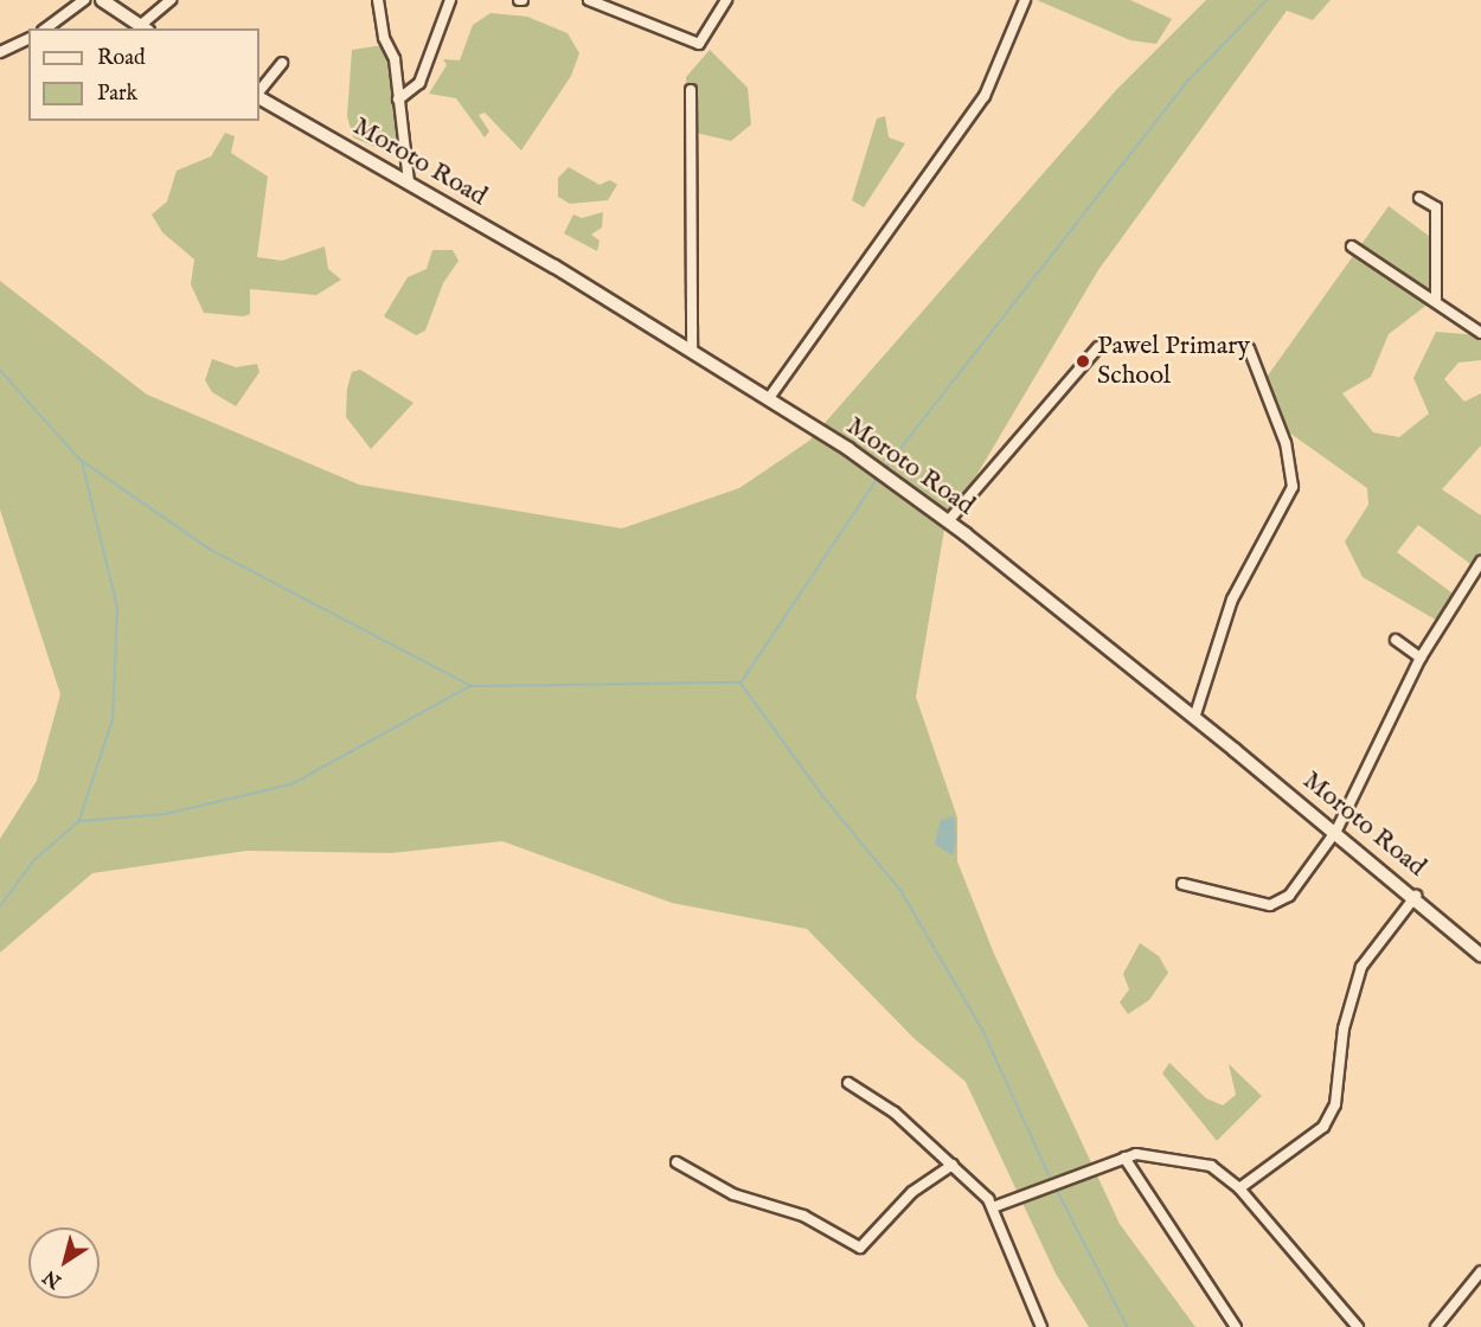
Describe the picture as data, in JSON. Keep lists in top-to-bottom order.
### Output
{
  "streets": {
    "main road": ["Moroto Road"]
  },
  "places": ["Pawel Primary School"],
  "legend": ["Road", "Park"],
  "north": "bottom left"
}
